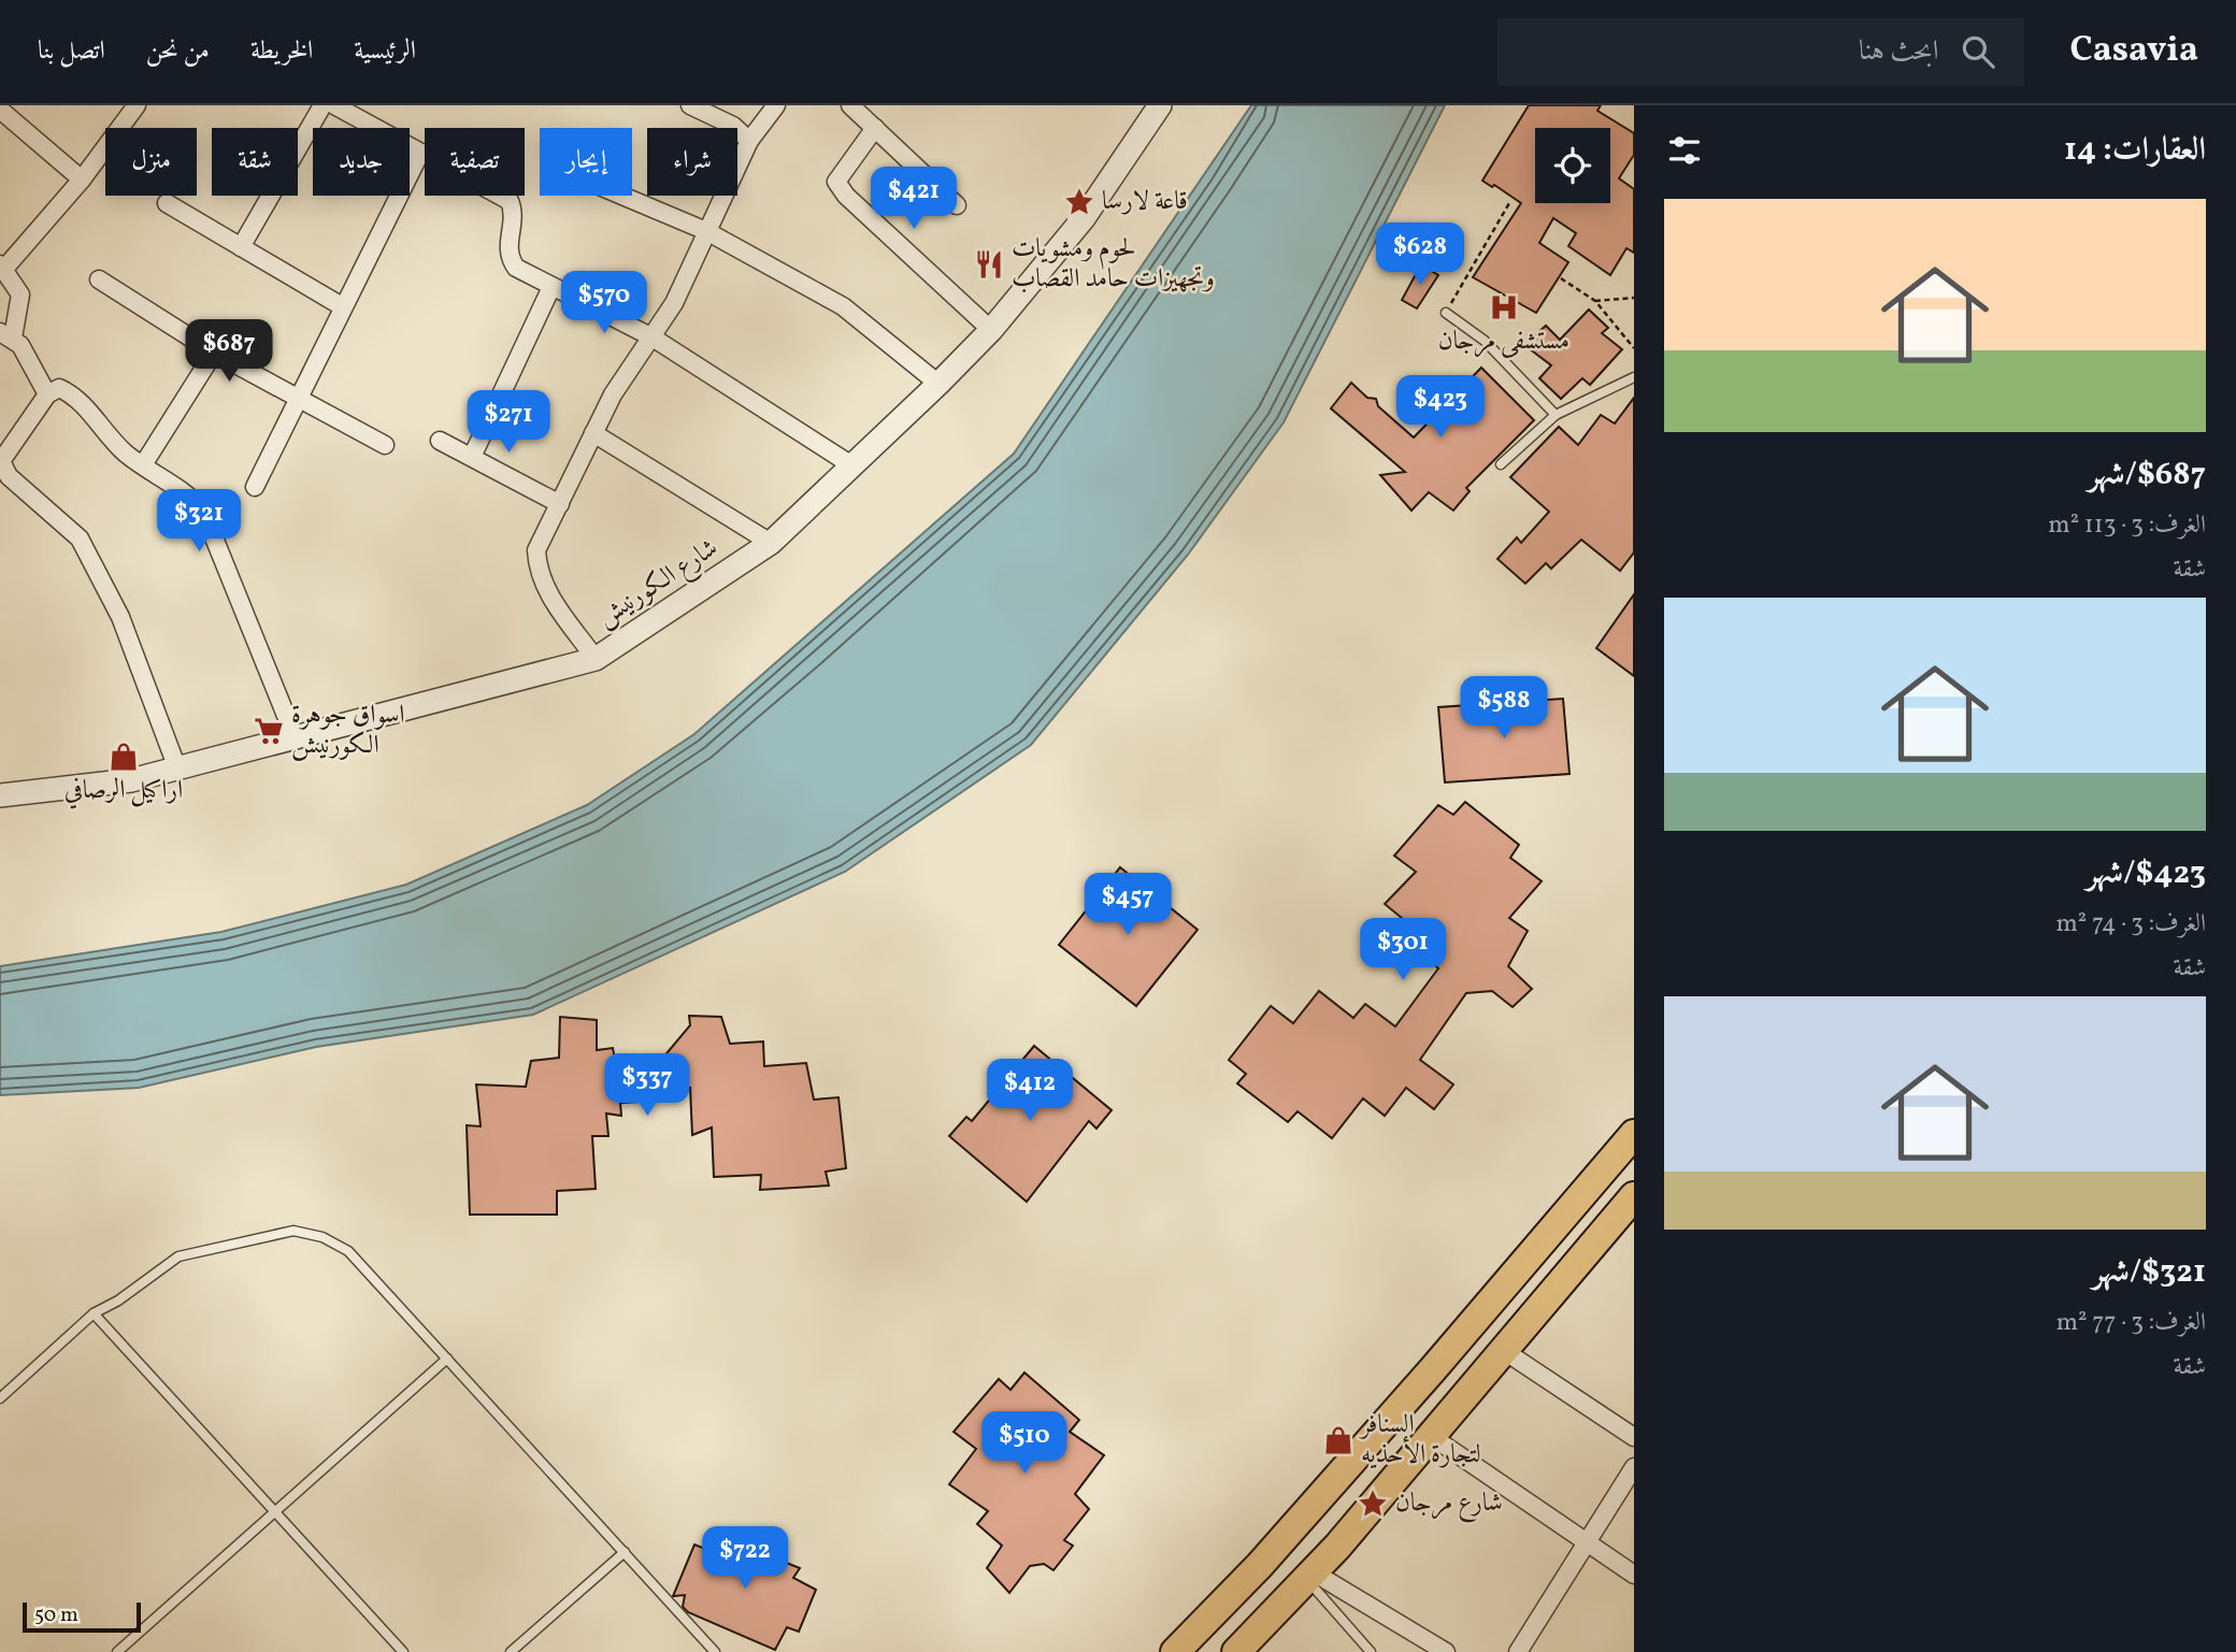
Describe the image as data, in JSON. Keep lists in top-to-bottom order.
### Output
{
  "streets": {
    "street": ["شارع الكورنيش"]
  },
  "places": {
    "place": ["قاعة لارسا", "شارع مرجان"],
    "restaurant": ["لحوم ومشويات وتجهيزات حامد القصاب"],
    "hospital": ["مستشفى مرجان"],
    "supermarket": ["اسواق جوهرة الكورنيش"],
    "shop": ["اراكيل الرصافي", "السنافر لتجارة الأحذيه"]
  },
  "scale_bar": "50 m",
  "page": {
    "header": "Casavia",
    "search": "ابحث هنا",
    "nav": [
      "الرئيسية",
      "الخريطة",
      "من نحن",
      "اتصل بنا"
    ],
    "heading": "العقارات: 14",
    "chip": [
      "شراء",
      "إيجار",
      "تصفية",
      "جديد",
      "شقة",
      "منزل"
    ],
    "price": [
      "$421",
      "$628",
      "$570",
      "$687",
      "$423",
      "$271",
      "$321",
      "$588",
      "$457",
      "$301",
      "$337",
      "$412",
      "$510",
      "$722"
    ],
    "list": [
      {
        "name": "$687/شهر",
        "note": "الغرف: 3 · 113 m² · شقة"
      },
      {
        "name": "$423/شهر",
        "note": "الغرف: 3 · 74 m² · شقة"
      },
      {
        "name": "$321/شهر",
        "note": "الغرف: 3 · 77 m² · شقة"
      }
    ],
    "scale": "50 m"
  }
}
